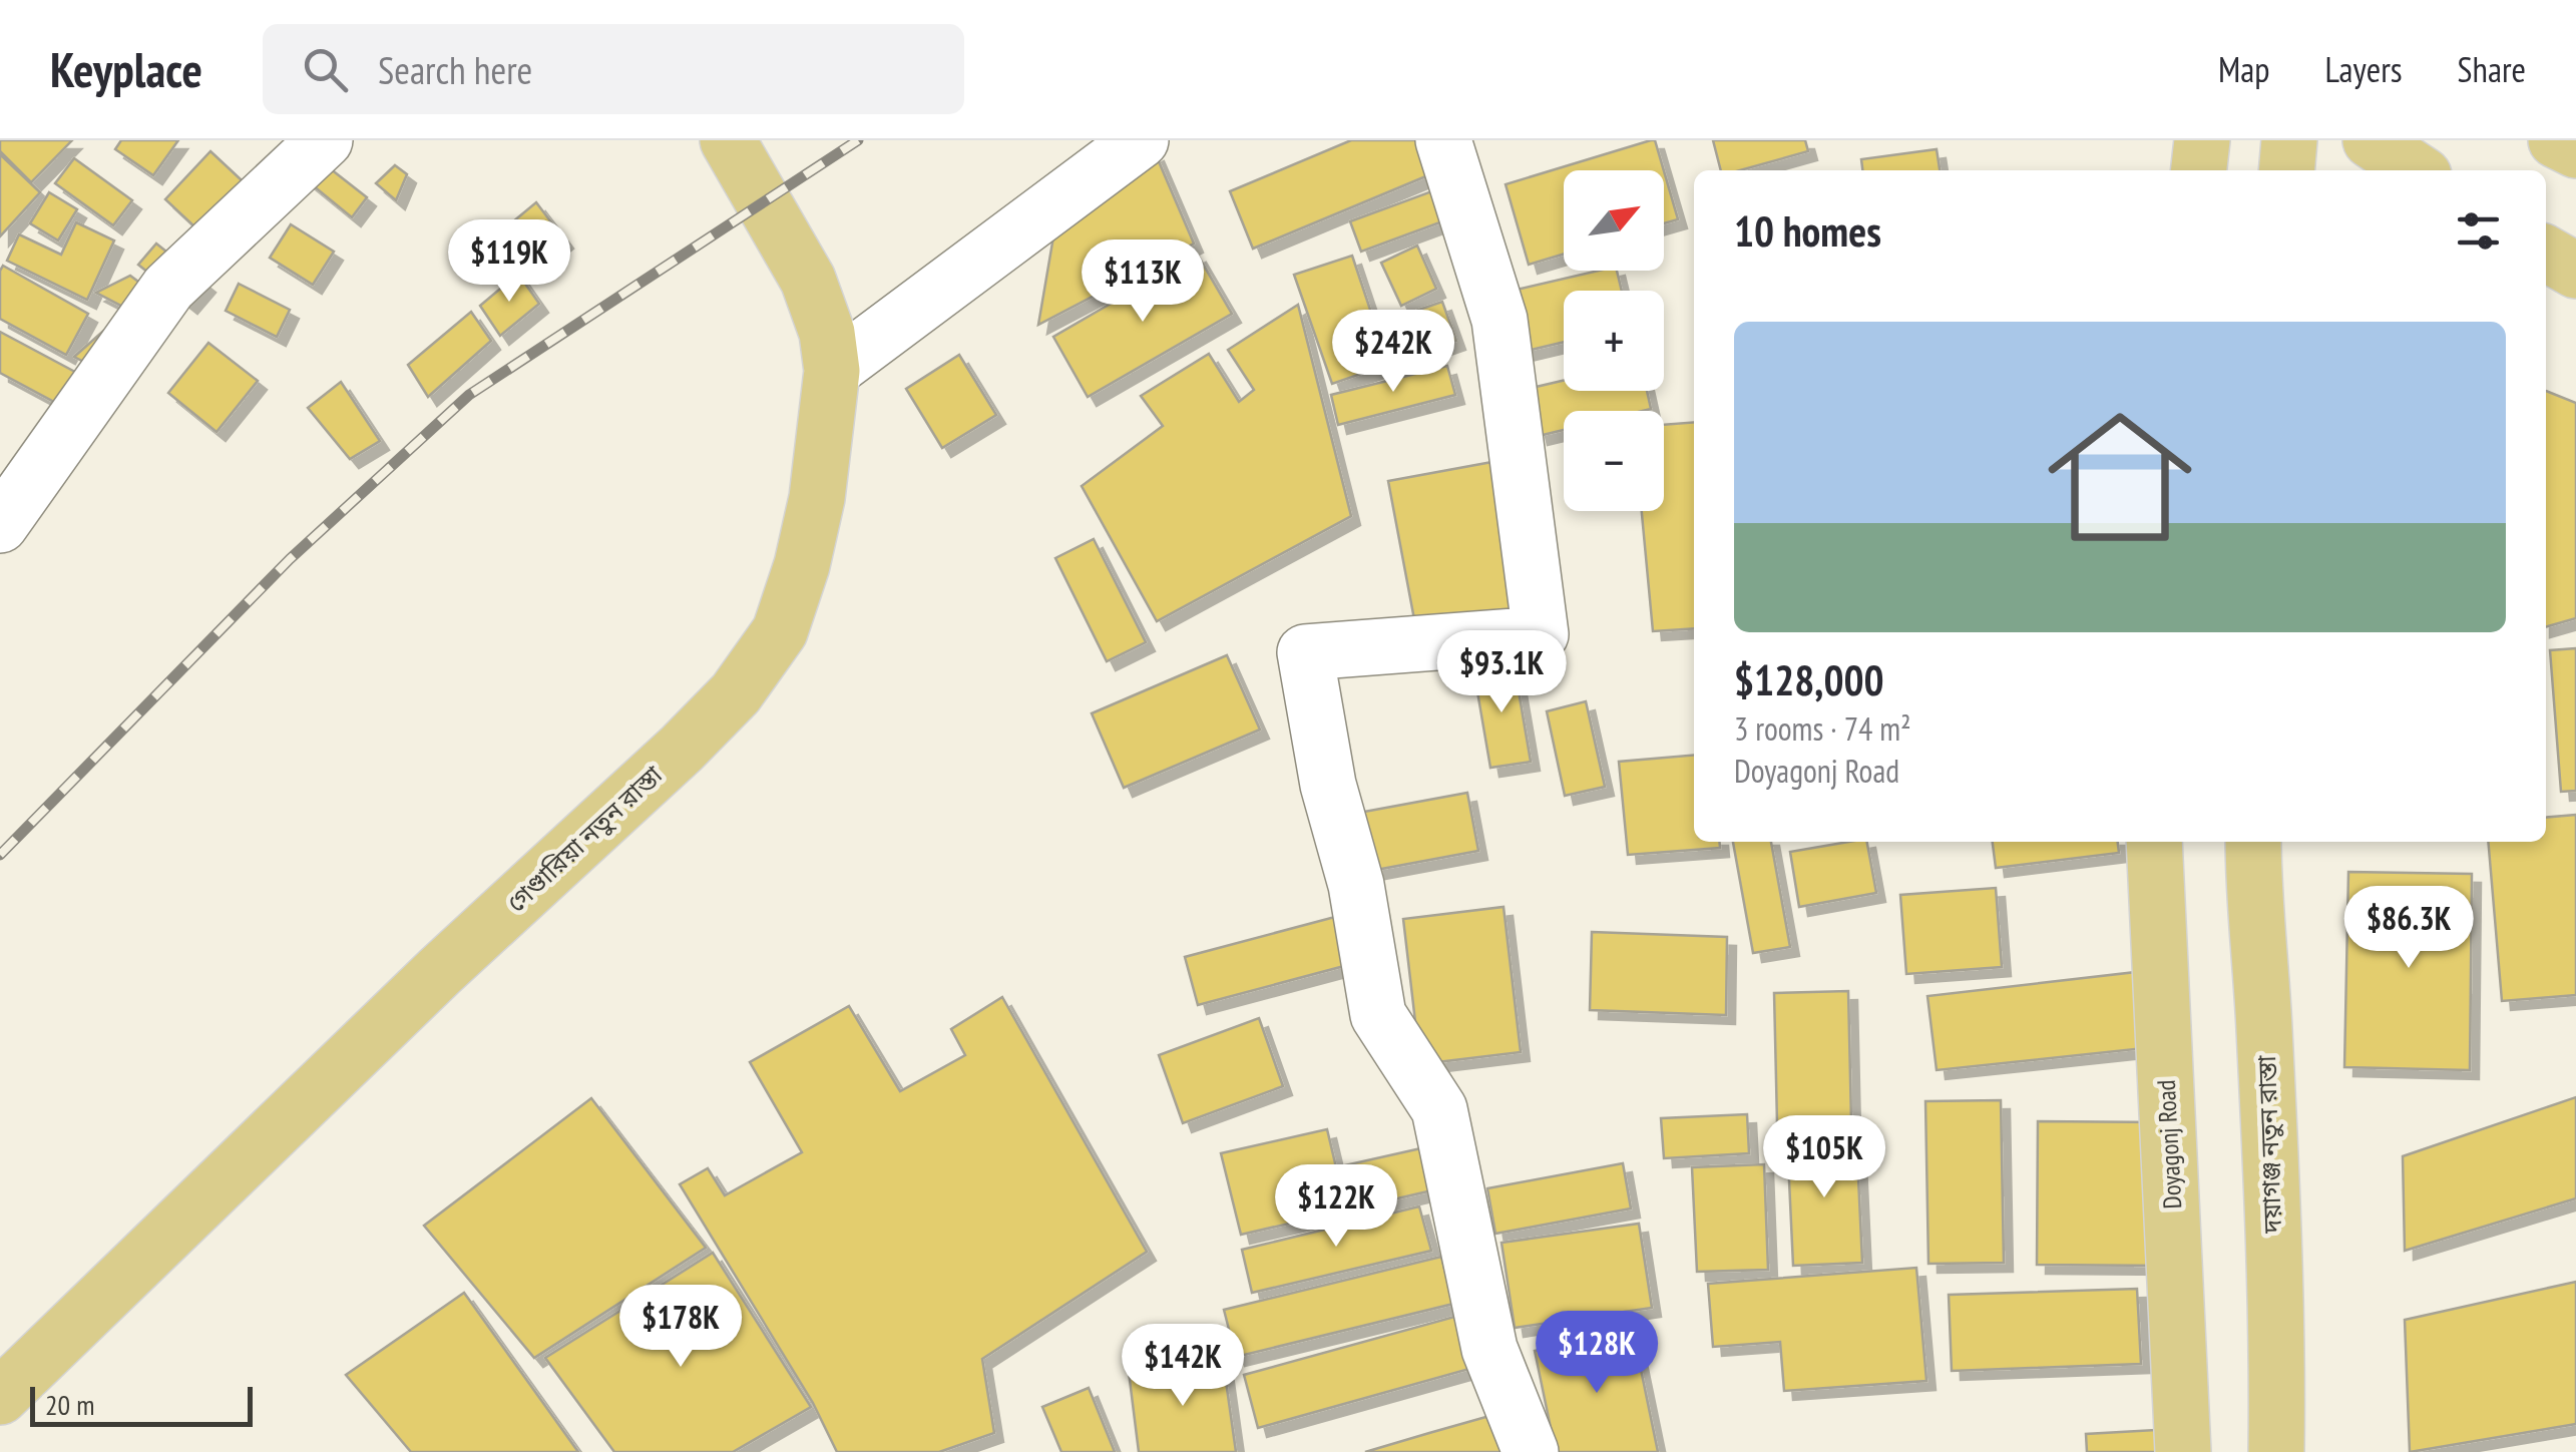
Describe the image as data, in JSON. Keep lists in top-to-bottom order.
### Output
{
  "streets": {
    "main road": ["গেণ্ডারিয়া নতুন রাস্তা", "Doyagonj Road", "দয়াগঞ্জ নতুন রাস্তা"]
  },
  "scale_bar": "20 m",
  "north": "top right",
  "page": {
    "header": "Keyplace",
    "search": "Search here",
    "nav": ["Map", "Layers", "Share"],
    "map_buttons": ["+", "−"],
    "heading": "10 homes",
    "price": [
      "$119K",
      "$113K",
      "$242K",
      "$93.1K",
      "$86.3K",
      "$105K",
      "$122K",
      "$178K",
      "$128K",
      "$142K"
    ],
    "list": [
      {
        "name": "$128,000",
        "note": "3 rooms · 74 m² · Doyagonj Road"
      }
    ],
    "scale": "20 m"
  }
}
